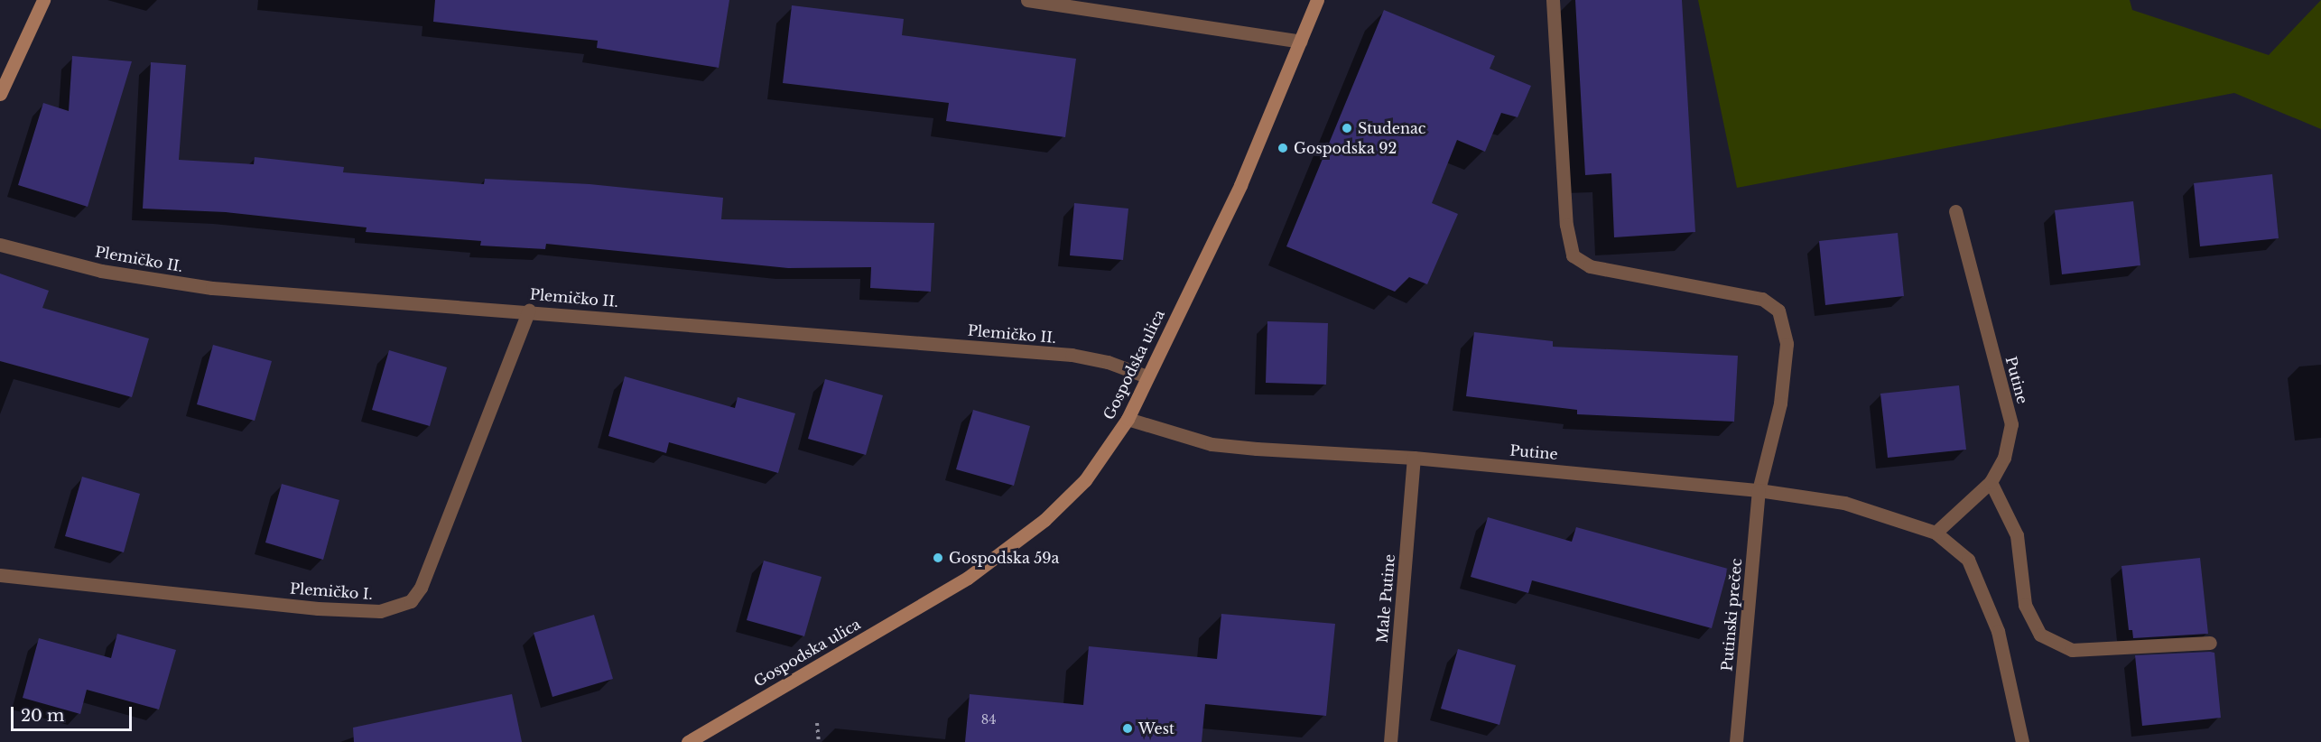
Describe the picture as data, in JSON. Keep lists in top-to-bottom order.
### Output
{
  "streets": {
    "street": [
      "Plemičko II.",
      "Gospodska ulica",
      "Putine",
      "Plemičko I.",
      "Male Putine",
      "Putinski prečec"
    ]
  },
  "crossings": [
    ["Plemičko II.", "Gospodska ulica"],
    ["Plemičko II.", "Plemičko I."],
    ["Gospodska ulica", "Putine"],
    ["Putine", "Male Putine"],
    ["Putine", "Putinski prečec"]
  ],
  "places": [
    "Studenac",
    "Gospodska 92",
    "Gospodska 59a",
    "West"
  ],
  "house_numbers": ["84"],
  "scale_bar": "20 m"
}
